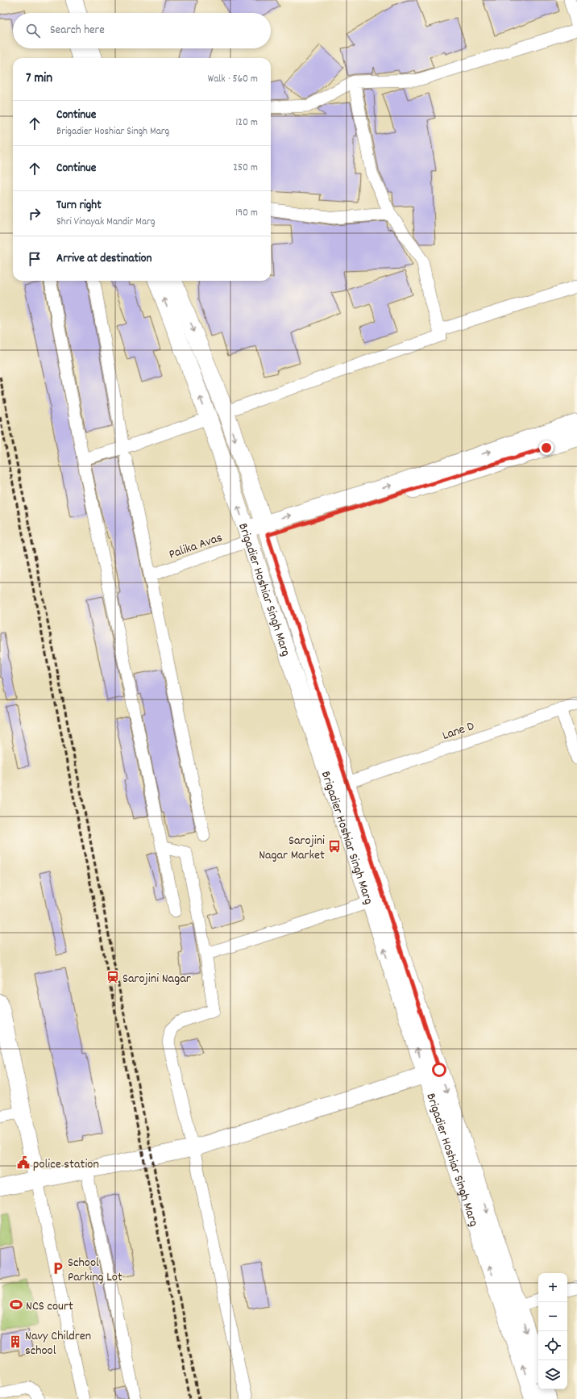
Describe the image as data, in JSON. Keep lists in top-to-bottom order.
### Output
{
  "streets": {
    "street": ["Palika Avas", "Brigadier Hoshiar Singh Marg", "Lane D"]
  },
  "crossings": [
    ["Palika Avas", "Brigadier Hoshiar Singh Marg"]
  ],
  "places": {
    "bus stop": ["Sarojini Nagar Market"],
    "station": ["Sarojini Nagar"],
    "public building": ["police station"],
    "parking": ["School Parking Lot"],
    "sports": ["NCS court"],
    "building": ["Navy Children school"]
  },
  "page": {
    "search": "Search here",
    "heading": ["7 min", "Walk · 560 m"],
    "list": [
      ["Continue", "Brigadier Hoshiar Singh Marg", "120 m"],
      ["Continue", "250 m"],
      ["Turn right", "Shri Vinayak Mandir Marg", "190 m"],
      "Arrive at destination"
    ],
    "map_buttons": ["+", "−"]
  }
}
